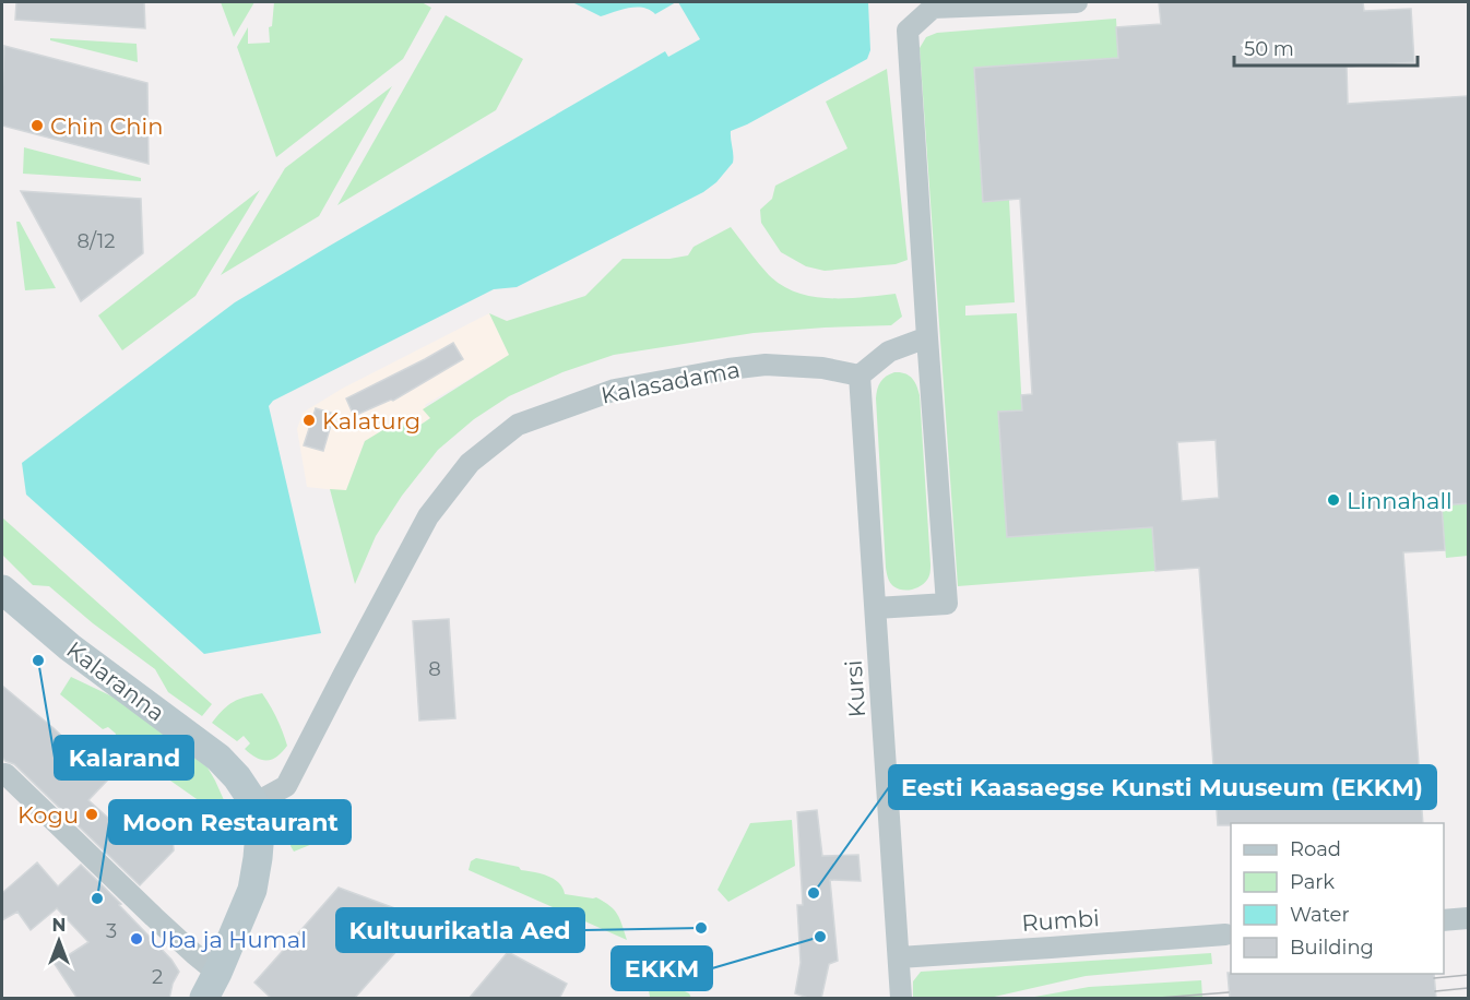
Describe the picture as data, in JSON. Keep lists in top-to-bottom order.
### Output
{
  "streets": {
    "street": [
      "Kalasadama",
      "Kalaranna",
      "Kursi",
      "Rumbi"
    ]
  },
  "crossings": [
    ["Kalasadama", "Kalaranna"],
    ["Kalasadama", "Kursi"],
    ["Kursi", "Rumbi"]
  ],
  "places": [
    "Chin Chin",
    "Kalaturg",
    "Linnahall",
    "Kalarand",
    "Kogu",
    "Eesti Kaasaegse Kunsti Muuseum (EKKM)",
    "Moon Restaurant",
    "Kultuurikatla Aed",
    "EKKM",
    "Uba ja Humal"
  ],
  "house_numbers": [
    "8/12",
    "8",
    "3",
    "2"
  ],
  "legend": [
    "Road",
    "Park",
    "Water",
    "Building"
  ],
  "scale_bar": "50 m",
  "north": "top"
}
